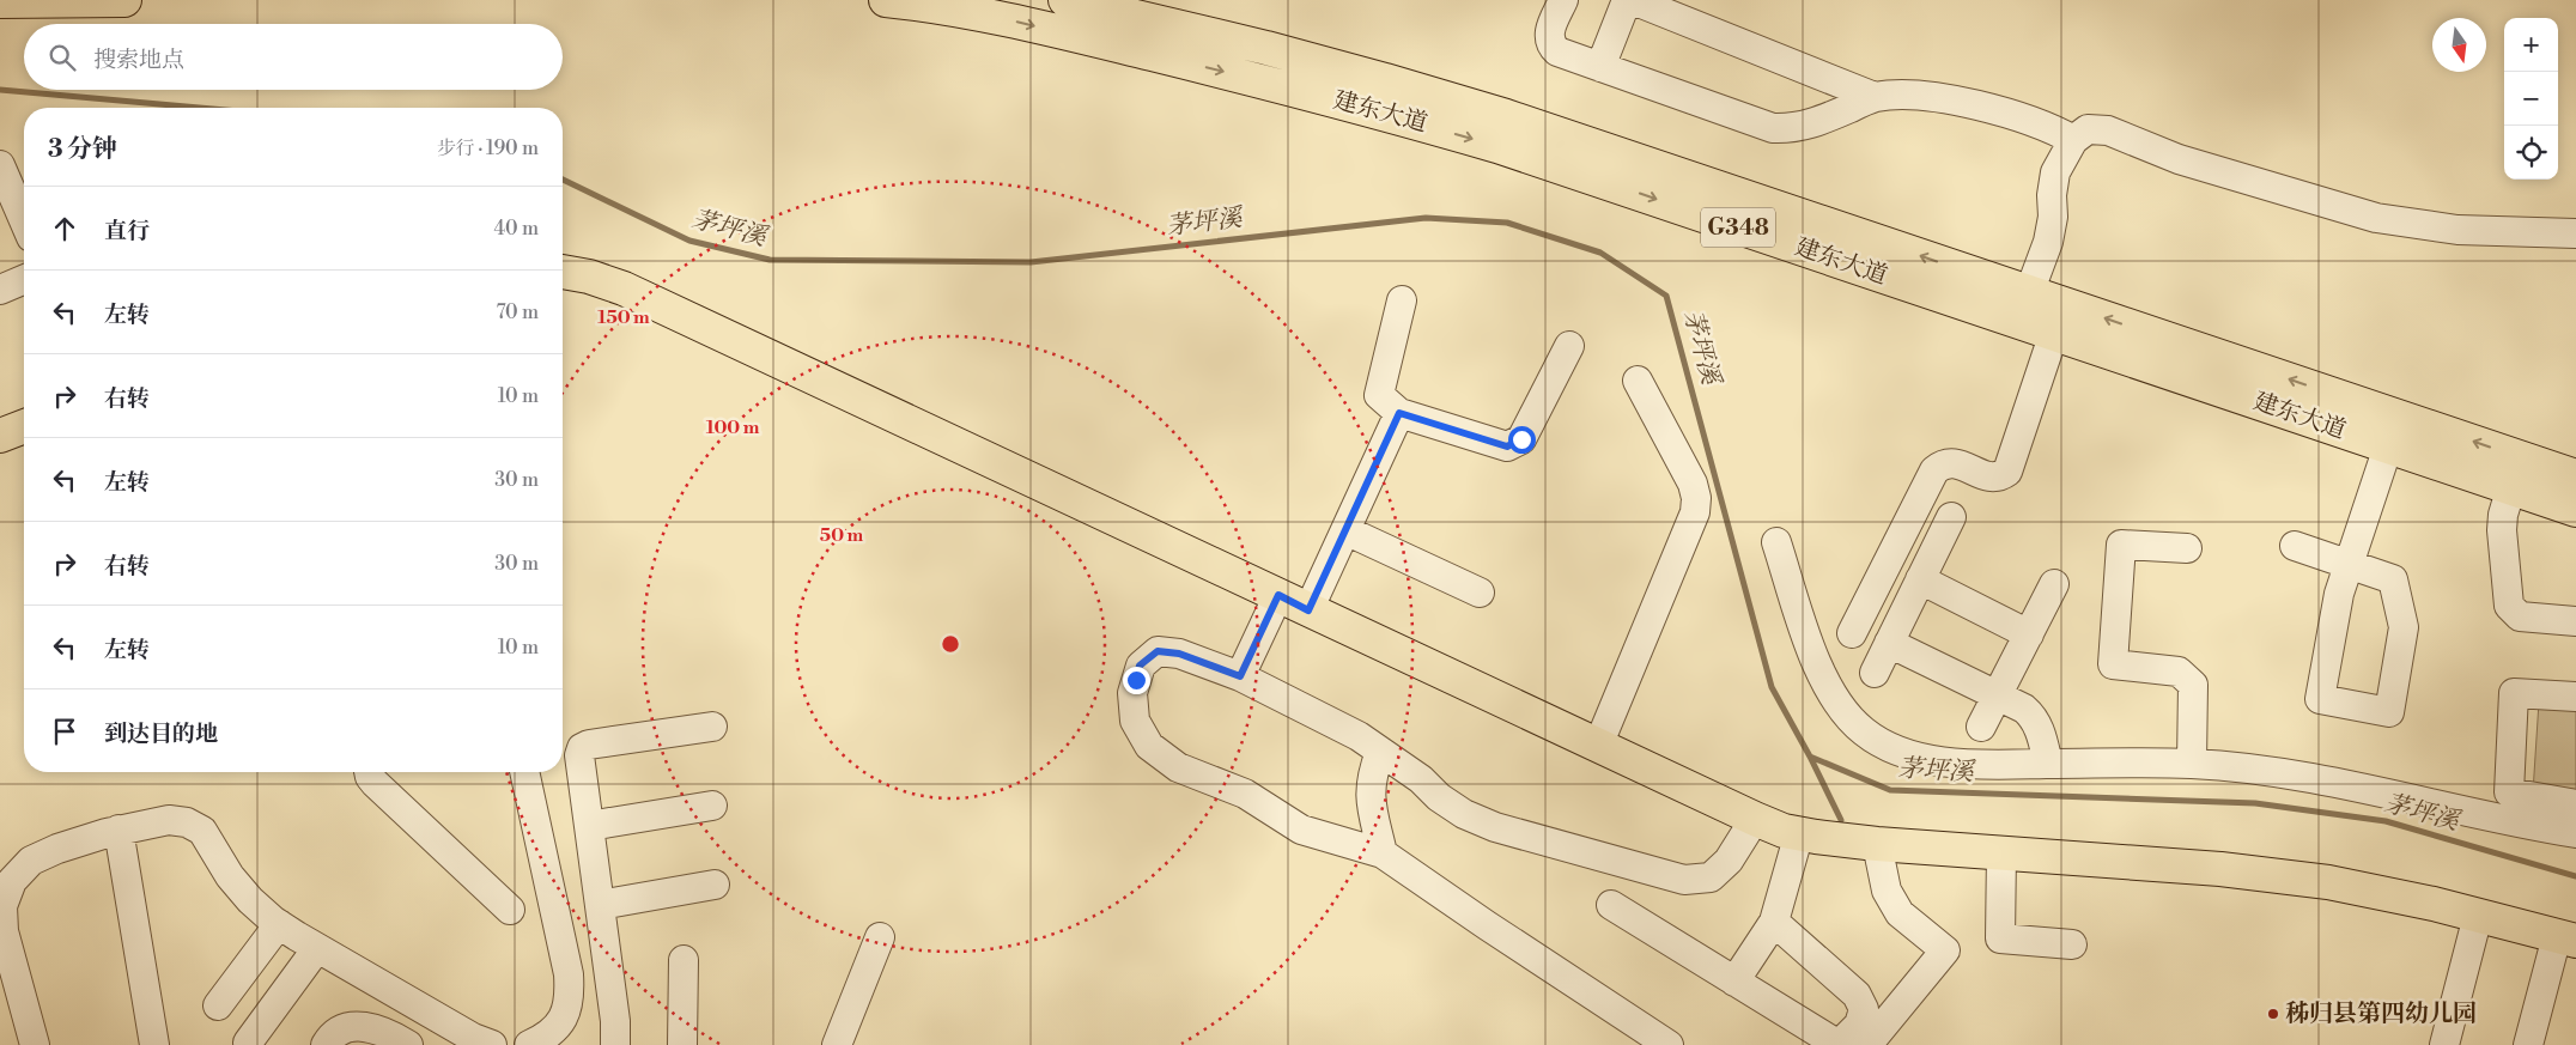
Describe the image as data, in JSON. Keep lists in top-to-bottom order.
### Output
{
  "streets": {
    "main road": ["建东大道", "G348"]
  },
  "water": ["茅坪溪"],
  "places": ["秭归县第四幼儿园"],
  "north": "bottom",
  "page": {
    "map_buttons": ["+", "−"],
    "search": "搜索地点",
    "heading": ["3 分钟", "步行 · 190 m"],
    "list": [
      ["直行", "40 m"],
      ["左转", "70 m"],
      ["右转", "10 m"],
      ["左转", "30 m"],
      ["右转", "30 m"],
      ["左转", "10 m"],
      "到达目的地"
    ]
  },
  "rings": ["150 m", "100 m", "50 m"]
}
